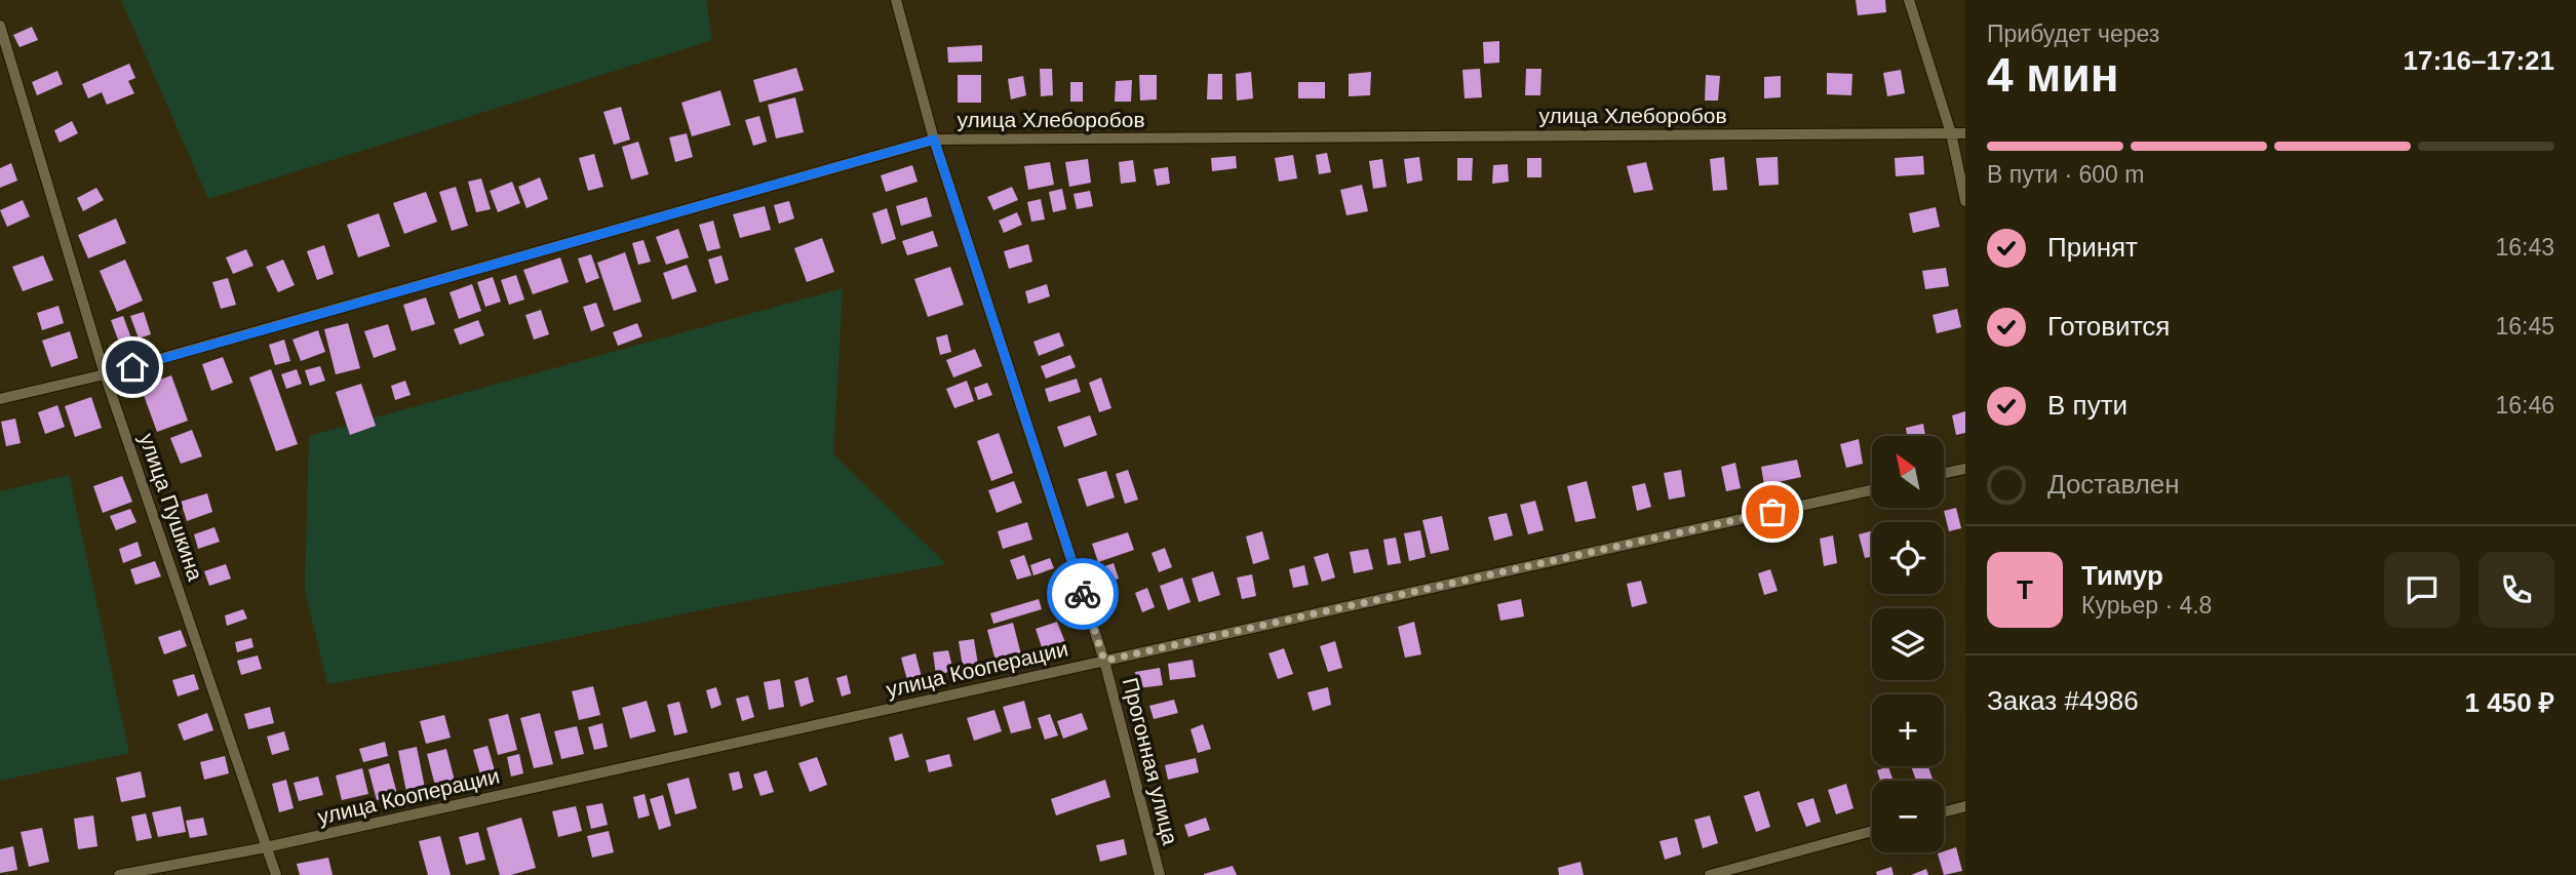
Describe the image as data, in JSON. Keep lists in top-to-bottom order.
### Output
{
  "streets": {
    "street": [
      "улица Хлеборобов",
      "улица Пушкина",
      "улица Кооперации",
      "Прогонная улица"
    ]
  },
  "crossings": [
    ["улица Хлеборобов", "улица Пушкина"],
    ["улица Хлеборобов", "Прогонная улица"],
    ["улица Пушкина", "улица Кооперации"],
    ["улица Кооперации", "Прогонная улица"]
  ],
  "north": "top left",
  "page": {
    "heading": ["4 мин", "Прибудет через", "17:16–17:21"],
    "panel": [
      "Тимур",
      "Курьер · 4.8",
      "Заказ #4986",
      "1 450 ₽"
    ],
    "bar": "В пути · 600 m",
    "list": [
      ["Принят", "16:43"],
      ["Готовится", "16:45"],
      ["В пути", "16:46"],
      "Доставлен"
    ],
    "map_buttons": ["+", "−"],
    "round": "Т"
  }
}
